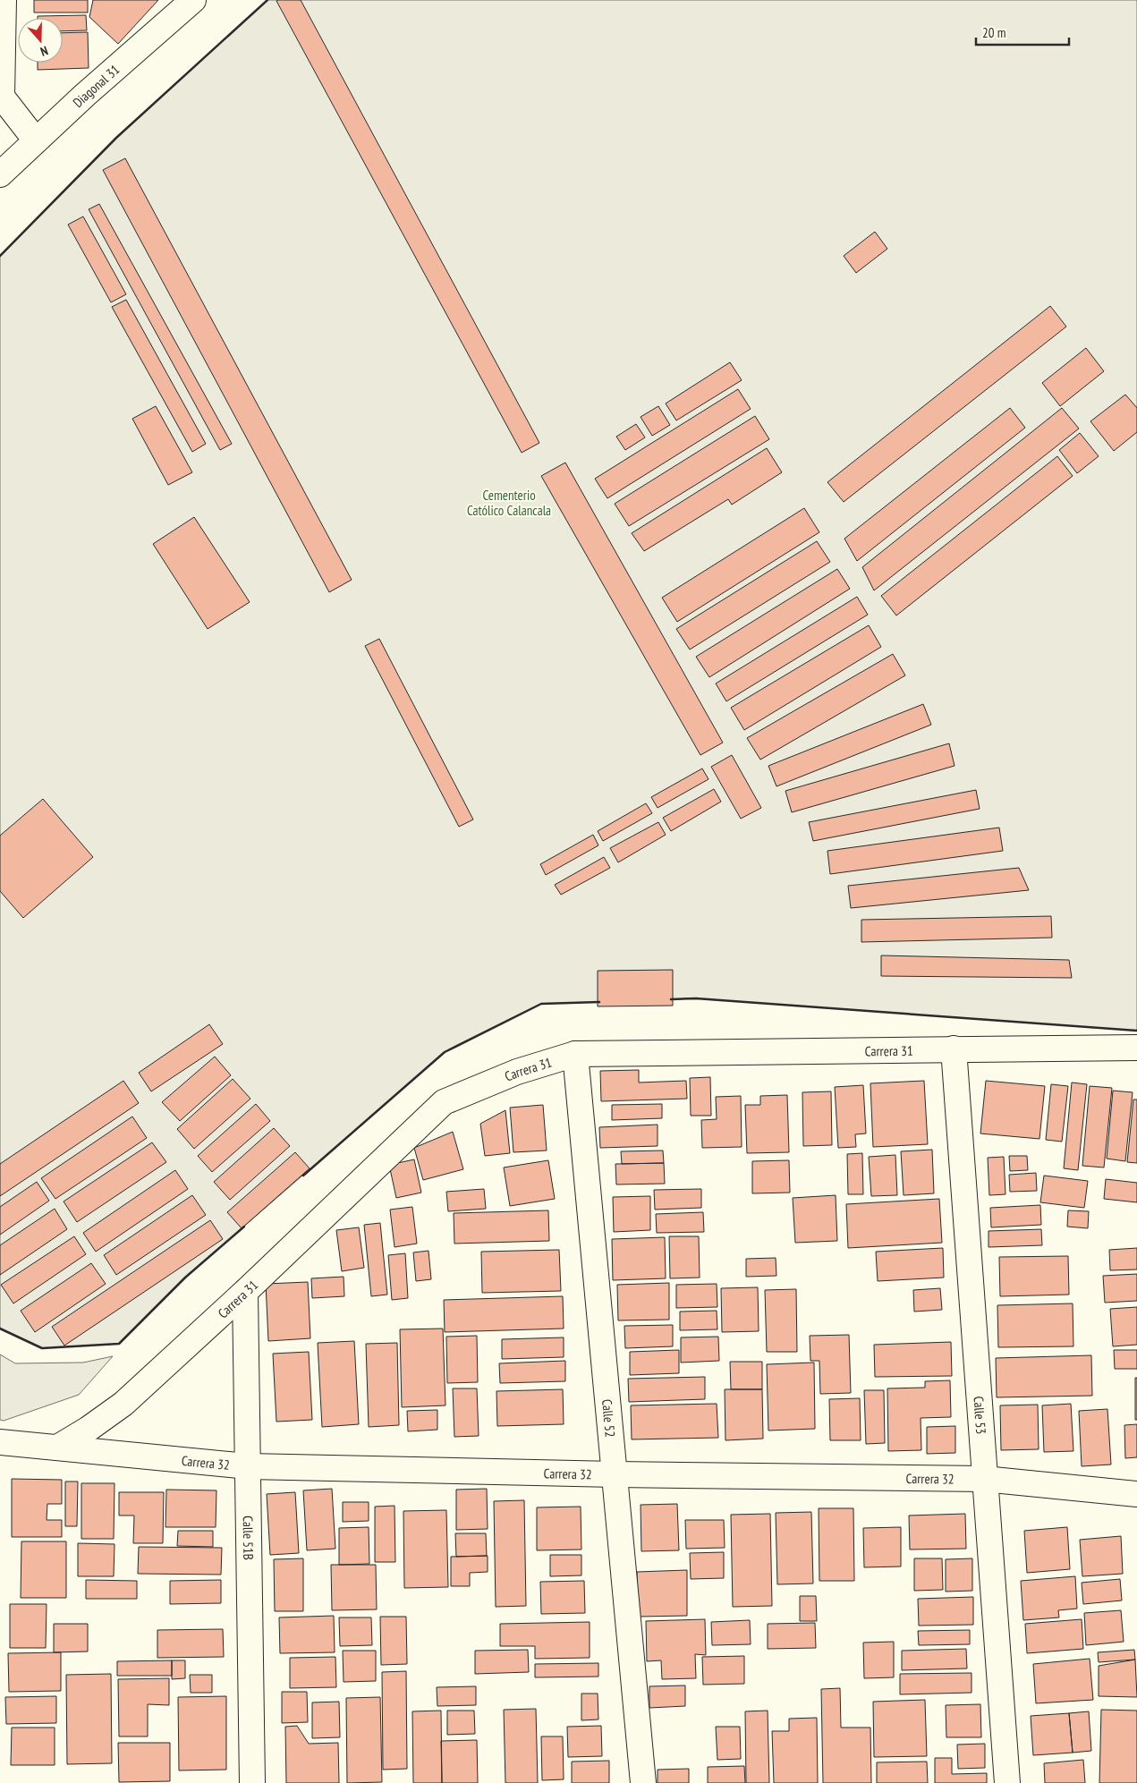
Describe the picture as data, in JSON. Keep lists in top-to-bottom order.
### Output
{
  "streets": {
    "street": [
      "Diagonal 31",
      "Carrera 31",
      "Calle 53",
      "Calle 52",
      "Carrera 32",
      "Calle 51B"
    ]
  },
  "crossings": [
    ["Carrera 31", "Calle 53"],
    ["Carrera 31", "Calle 52"],
    ["Carrera 31", "Carrera 32"],
    ["Carrera 31", "Calle 51B"],
    ["Calle 53", "Carrera 32"],
    ["Calle 52", "Carrera 32"],
    ["Carrera 32", "Calle 51B"]
  ],
  "parks": ["Cementerio Católico Calancala"],
  "scale_bar": "20 m",
  "north": "bottom"
}
